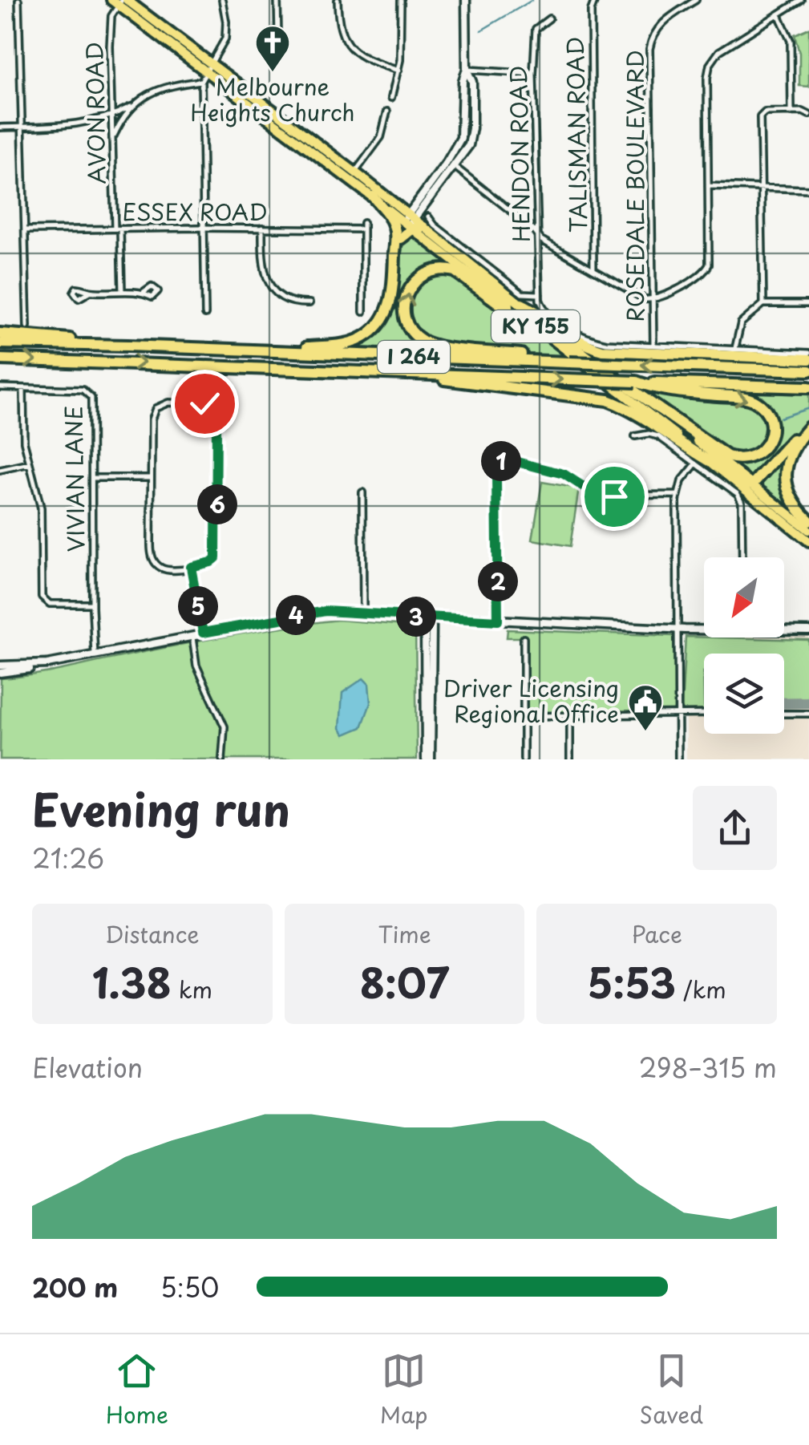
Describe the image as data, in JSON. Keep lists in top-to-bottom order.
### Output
{
  "streets": {
    "highway": ["I 264"],
    "main road": ["KY 155"],
    "street": [
      "AVON ROAD",
      "TALISMAN ROAD",
      "HENDON ROAD",
      "ROSEDALE BOULEVARD",
      "ESSEX ROAD",
      "VIVIAN LANE"
    ]
  },
  "crossings": [
    ["AVON ROAD", "ESSEX ROAD"],
    ["AVON ROAD", "KY 155"],
    ["KY 155", "I 264"]
  ],
  "places": {
    "church": ["Melbourne Heights Church"],
    "public building": ["Driver Licensing Regional Office"]
  },
  "north": "bottom left",
  "page": {
    "pins": [
      "1",
      "6",
      "2",
      "5",
      "4",
      "3"
    ],
    "heading": ["Evening run", "21:26"],
    "stats": [
      ["Distance", "1.38 km"],
      ["Time", "8:07"],
      ["Pace", "5:53 /km"]
    ],
    "chart": ["Elevation", "298–315 m"],
    "list": [
      {
        "name": "200 m",
        "note": "5:50"
      }
    ],
    "tabs": ["Home", "Map", "Saved"]
  }
}
